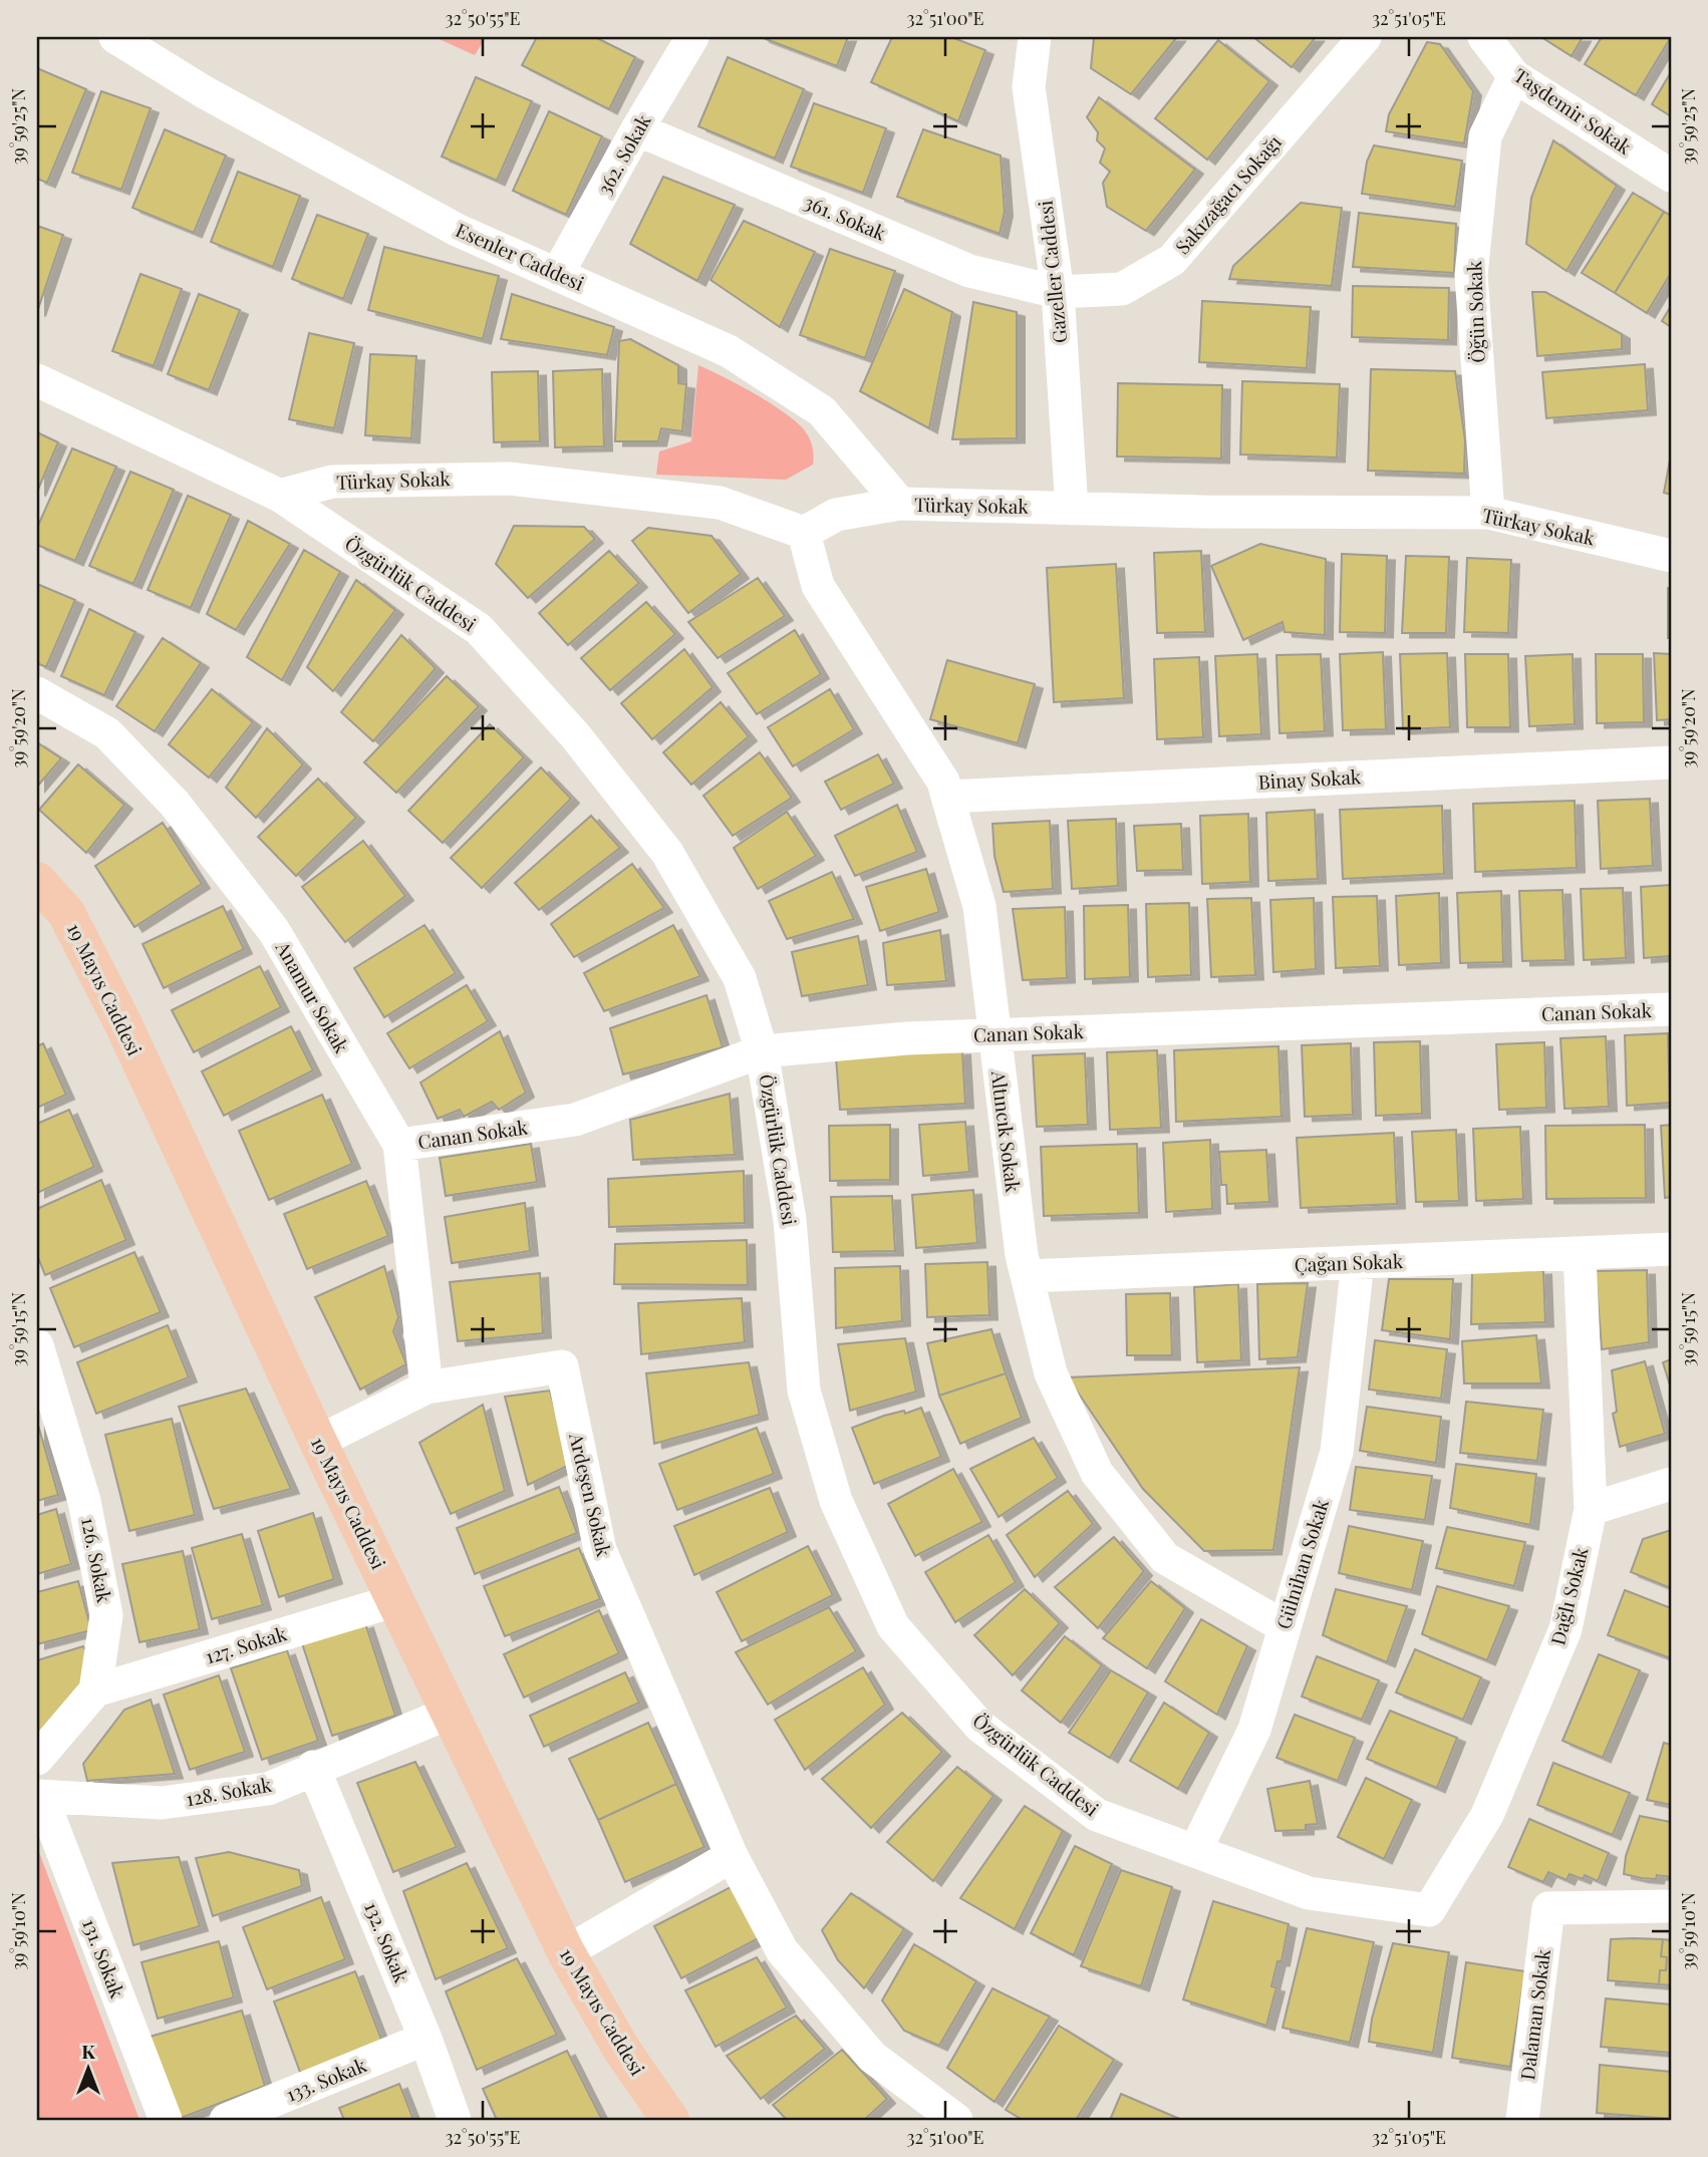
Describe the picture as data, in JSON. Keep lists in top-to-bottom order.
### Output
{
  "streets": {
    "main road": ["19 Mayıs Caddesi"],
    "street": [
      "Taşdemir Sokak",
      "362. Sokak",
      "Sakızağacı Sokağı",
      "361. Sokak",
      "Esenler Caddesi",
      "Gazeller Caddesi",
      "Öğün Sokak",
      "Türkay Sokak",
      "Özgürlük Caddesi",
      "Binay Sokak",
      "Anamur Sokak",
      "Canan Sokak",
      "Altıncık Sokak",
      "Çağan Sokak",
      "Ardeşen Sokak",
      "126. Sokak",
      "Gülnihan Sokak",
      "Dağlı Sokak",
      "127. Sokak",
      "128. Sokak",
      "132. Sokak",
      "131. Sokak",
      "Dalaman Sokak",
      "133. Sokak"
    ]
  },
  "crossings": [
    ["Taşdemir Sokak", "Öğün Sokak"],
    ["362. Sokak", "361. Sokak"],
    ["362. Sokak", "Esenler Caddesi"],
    ["Sakızağacı Sokağı", "361. Sokak"],
    ["Sakızağacı Sokağı", "Gazeller Caddesi"],
    ["361. Sokak", "Gazeller Caddesi"],
    ["Esenler Caddesi", "Türkay Sokak"],
    ["Gazeller Caddesi", "Türkay Sokak"],
    ["Öğün Sokak", "Türkay Sokak"],
    ["Türkay Sokak", "Özgürlük Caddesi"],
    ["Türkay Sokak", "Altıncık Sokak"],
    ["Özgürlük Caddesi", "Canan Sokak"],
    ["Özgürlük Caddesi", "Gülnihan Sokak"],
    ["Özgürlük Caddesi", "Dağlı Sokak"],
    ["Binay Sokak", "Altıncık Sokak"],
    ["19 Mayıs Caddesi", "Ardeşen Sokak"],
    ["19 Mayıs Caddesi", "127. Sokak"],
    ["19 Mayıs Caddesi", "128. Sokak"],
    ["Anamur Sokak", "Canan Sokak"],
    ["Anamur Sokak", "Ardeşen Sokak"],
    ["Canan Sokak", "Altıncık Sokak"],
    ["Altıncık Sokak", "Çağan Sokak"],
    ["Altıncık Sokak", "Gülnihan Sokak"],
    ["Çağan Sokak", "Gülnihan Sokak"],
    ["Çağan Sokak", "Dağlı Sokak"],
    ["126. Sokak", "127. Sokak"],
    ["128. Sokak", "132. Sokak"],
    ["128. Sokak", "131. Sokak"],
    ["132. Sokak", "133. Sokak"]
  ],
  "north": "top",
  "coordinates": [
    "32°50'55\"E",
    "32°51'00\"E",
    "32°51'05\"E",
    "39°59'25\"N",
    "39°59'20\"N",
    "39°59'15\"N",
    "39°59'10\"N"
  ]
}
